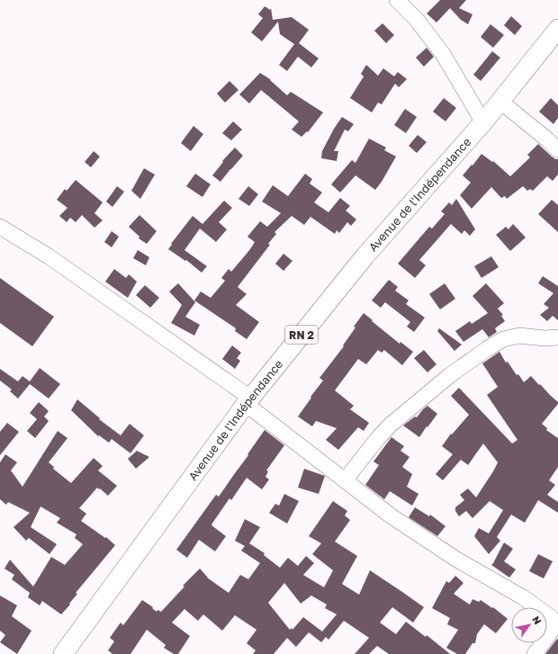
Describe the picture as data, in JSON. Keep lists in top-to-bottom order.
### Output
{
  "streets": {
    "main road": ["Avenue de l'Indépendance", "RN 2"]
  },
  "north": "top right"
}
